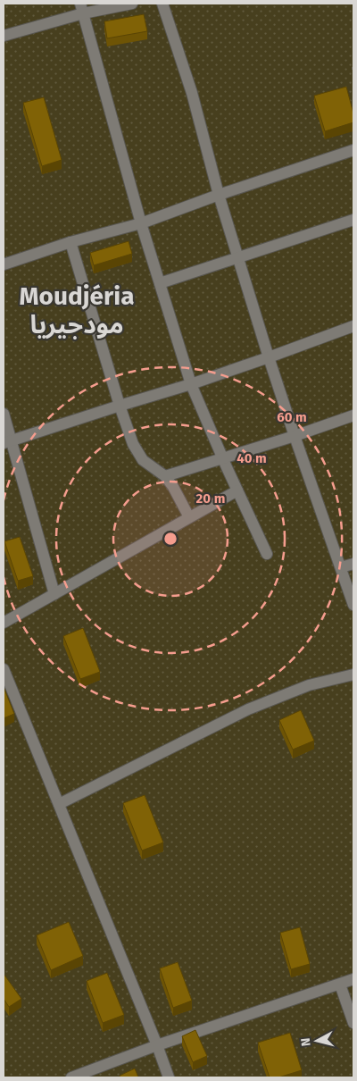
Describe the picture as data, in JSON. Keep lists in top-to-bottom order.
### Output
{
  "districts": ["Moudjéria مودجيريا"],
  "north": "left",
  "rings": ["60 m", "40 m", "20 m"]
}
